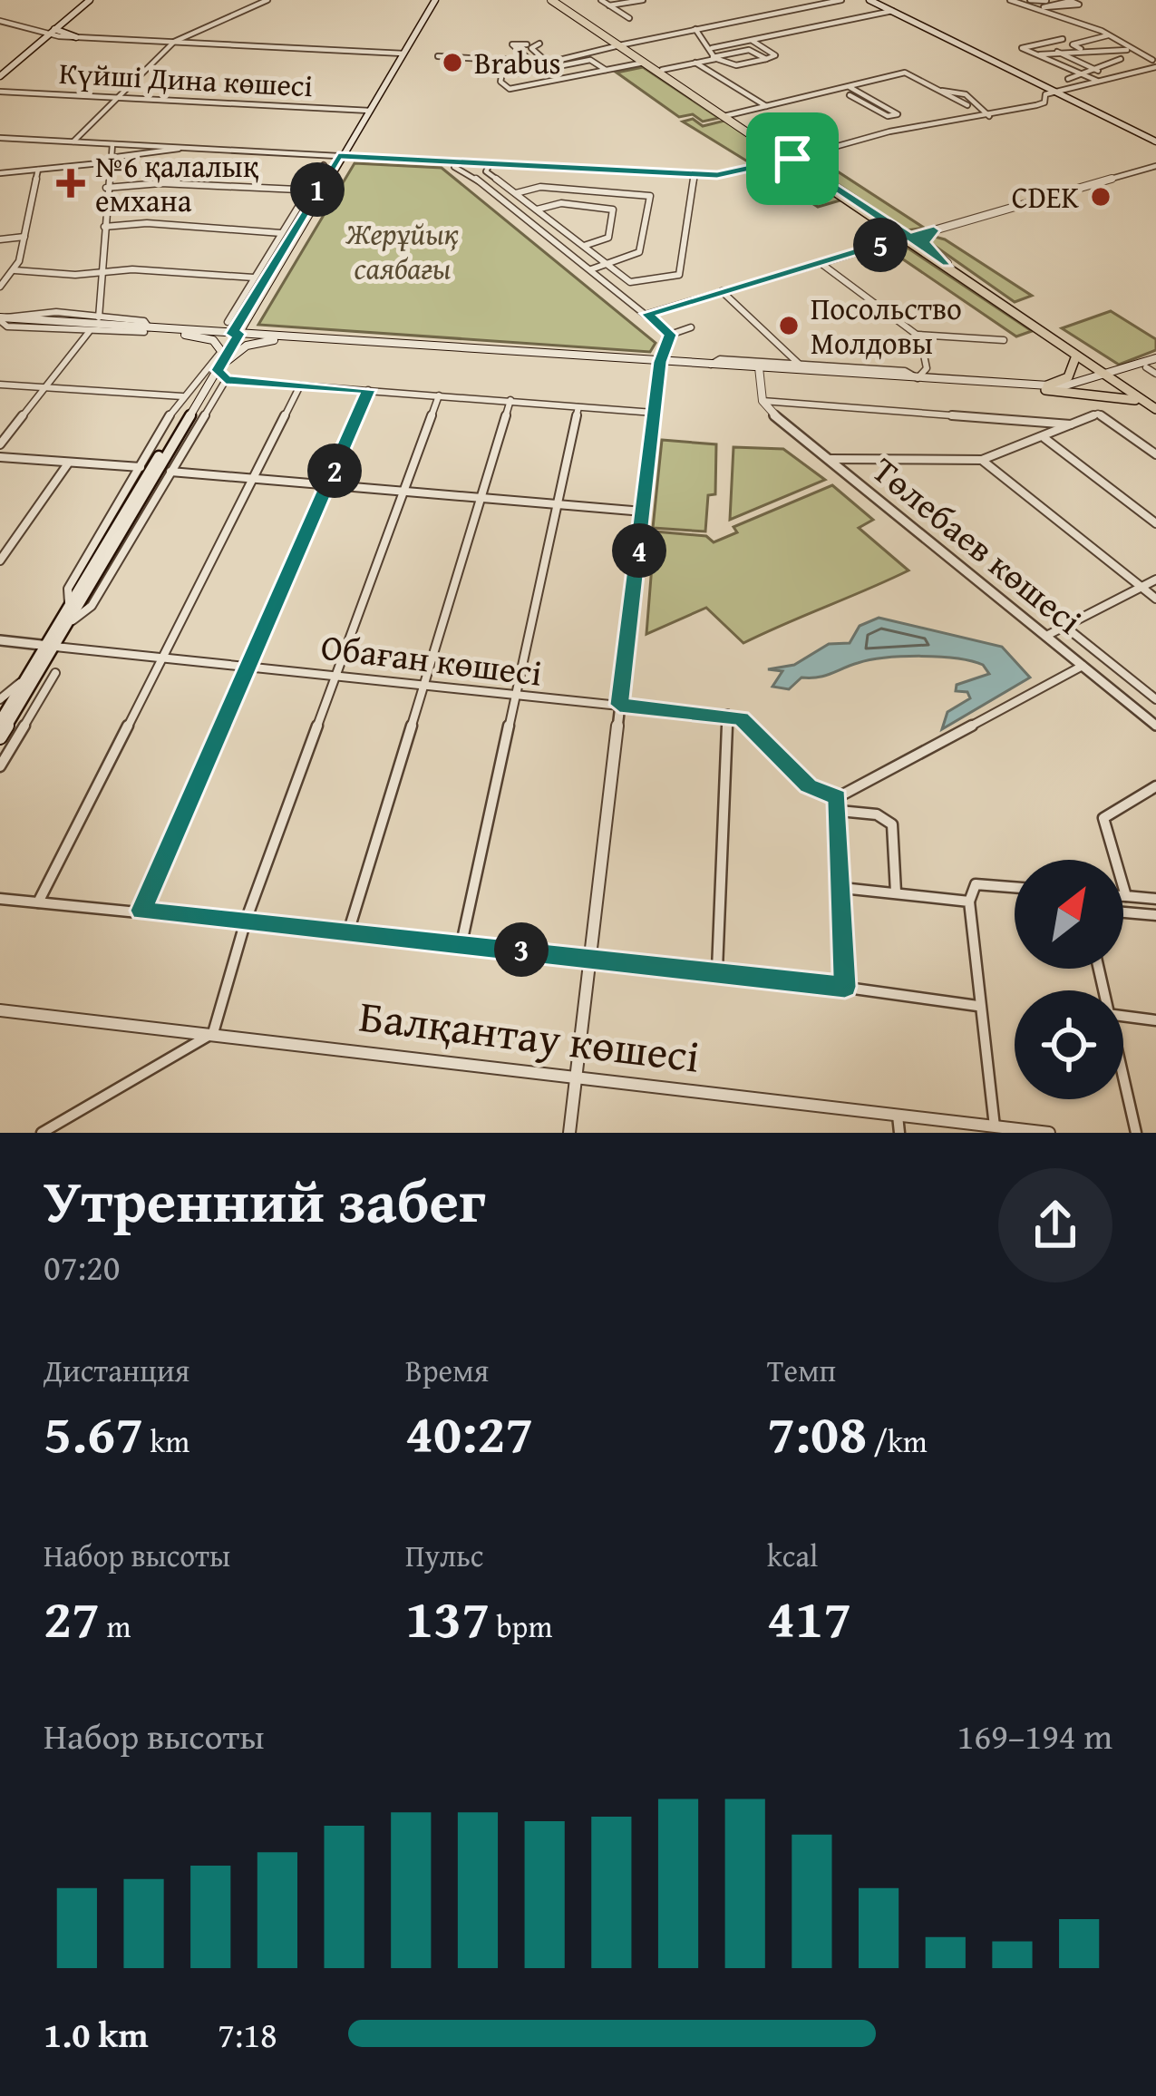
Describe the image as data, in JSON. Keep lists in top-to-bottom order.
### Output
{
  "streets": {
    "street": [
      "Күйші Дина көшесі",
      "Төлебаев көшесі",
      "Обаған көшесі",
      "Балқантау көшесі"
    ]
  },
  "parks": ["Жерұйық саябағы"],
  "places": {
    "other": ["Brabus", "CDEK", "Посольство Молдовы"],
    "health": ["№6 қалалық емхана"]
  },
  "north": "top right",
  "page": {
    "pins": [
      "1",
      "5",
      "2",
      "4",
      "3"
    ],
    "heading": ["Утренний забег", "07:20"],
    "stats": [
      ["Дистанция", "5.67 km"],
      ["Время", "40:27"],
      ["Темп", "7:08 /km"],
      ["Набор высоты", "27 m"],
      ["Пульс", "137 bpm"],
      ["kcal", "417"]
    ],
    "chart": ["Набор высоты", "169–194 m"],
    "list": [
      {
        "name": "1.0 km",
        "note": "7:18"
      }
    ]
  }
}
